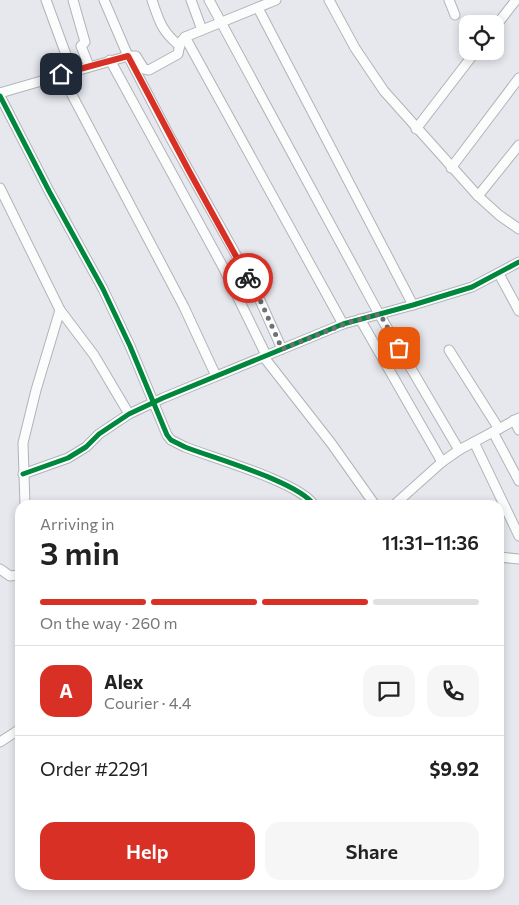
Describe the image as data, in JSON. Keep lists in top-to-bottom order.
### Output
{
  "page": {
    "heading": ["3 min", "Arriving in", "11:31–11:36"],
    "panel": [
      "Alex",
      "Courier · 4.4",
      "Order #2291",
      "$9.92"
    ],
    "bar": "On the way · 260 m",
    "round": "A",
    "buttons": ["Help", "Share"]
  }
}
